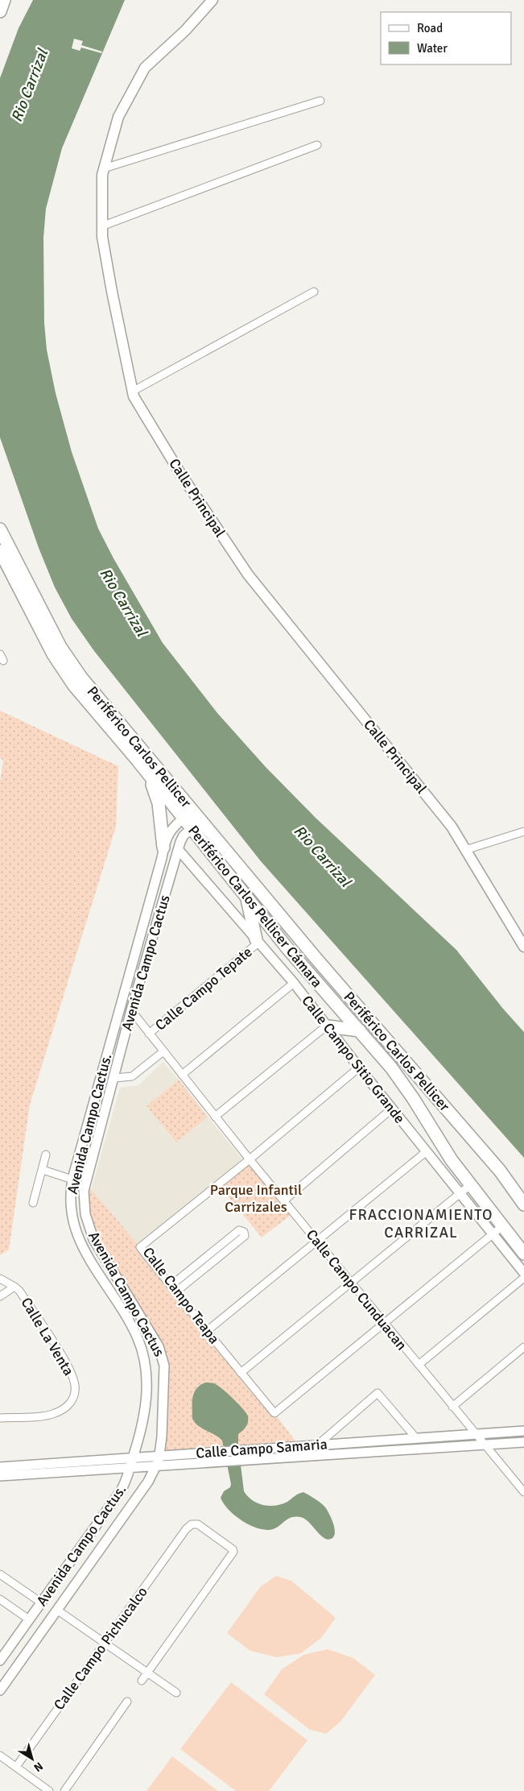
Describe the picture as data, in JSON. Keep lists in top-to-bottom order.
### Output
{
  "streets": {
    "main road": ["Calle Principal", "Periférico Carlos Pellicer", "Periférico Carlos Pellicer Cámara"],
    "street": [
      "Avenida Campo Cactus",
      "Calle Campo Tepate",
      "Calle Campo Sitio Grande",
      "Avenida Campo Cactus.",
      "Calle Campo Cunduacan",
      "Calle Campo Teapa",
      "Calle La Venta",
      "Calle Campo Samaria",
      "Calle Campo Pichucalco"
    ]
  },
  "crossings": [
    ["Periférico Carlos Pellicer", "Periférico Carlos Pellicer Cámara"],
    ["Periférico Carlos Pellicer", "Avenida Campo Cactus"],
    ["Periférico Carlos Pellicer", "Avenida Campo Cactus."],
    ["Periférico Carlos Pellicer Cámara", "Avenida Campo Cactus"],
    ["Periférico Carlos Pellicer Cámara", "Avenida Campo Cactus."],
    ["Avenida Campo Cactus", "Calle Campo Sitio Grande"],
    ["Avenida Campo Cactus", "Calle Campo Cunduacan"],
    ["Avenida Campo Cactus", "Calle Campo Samaria"],
    ["Calle Campo Tepate", "Calle Campo Sitio Grande"],
    ["Calle Campo Tepate", "Calle Campo Cunduacan"],
    ["Calle Campo Sitio Grande", "Calle Campo Teapa"],
    ["Avenida Campo Cactus.", "Calle Campo Samaria"],
    ["Calle Campo Cunduacan", "Calle Campo Teapa"],
    ["Calle Campo Cunduacan", "Calle Campo Samaria"]
  ],
  "districts": ["FRACCIONAMIENTO CARRIZAL"],
  "water": ["Rio Carrizal"],
  "parks": ["Parque Infantil Carrizales"],
  "legend": ["Road", "Water"],
  "north": "bottom right"
}
